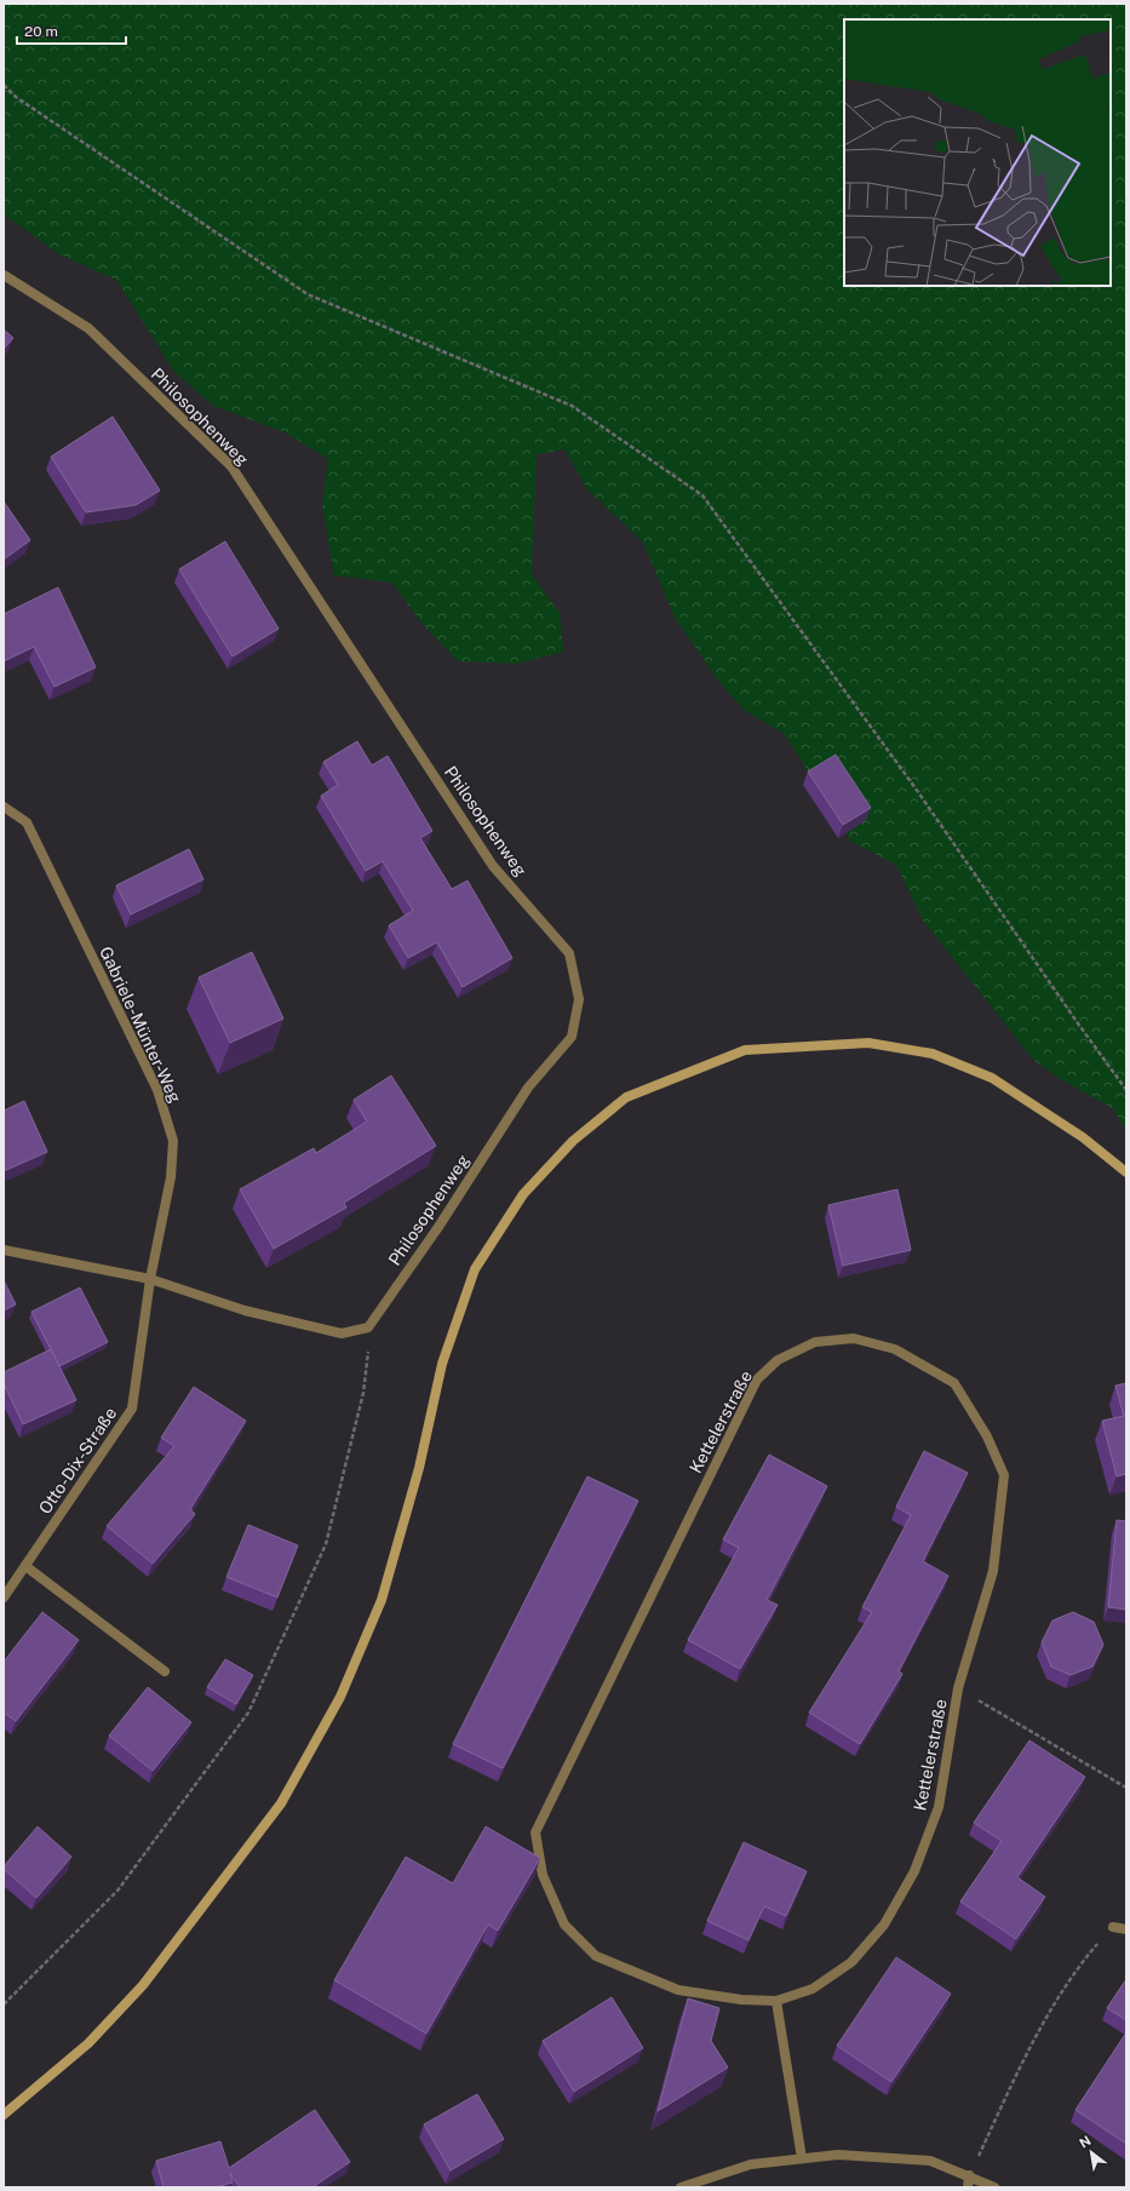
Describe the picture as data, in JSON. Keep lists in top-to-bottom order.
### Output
{
  "streets": {
    "street": [
      "Philosophenweg",
      "Gabriele-Münter-Weg",
      "Kettelerstraße",
      "Otto-Dix-Straße"
    ]
  },
  "crossings": [
    ["Gabriele-Münter-Weg", "Otto-Dix-Straße"]
  ],
  "scale_bar": "20 m",
  "north": "top left"
}
